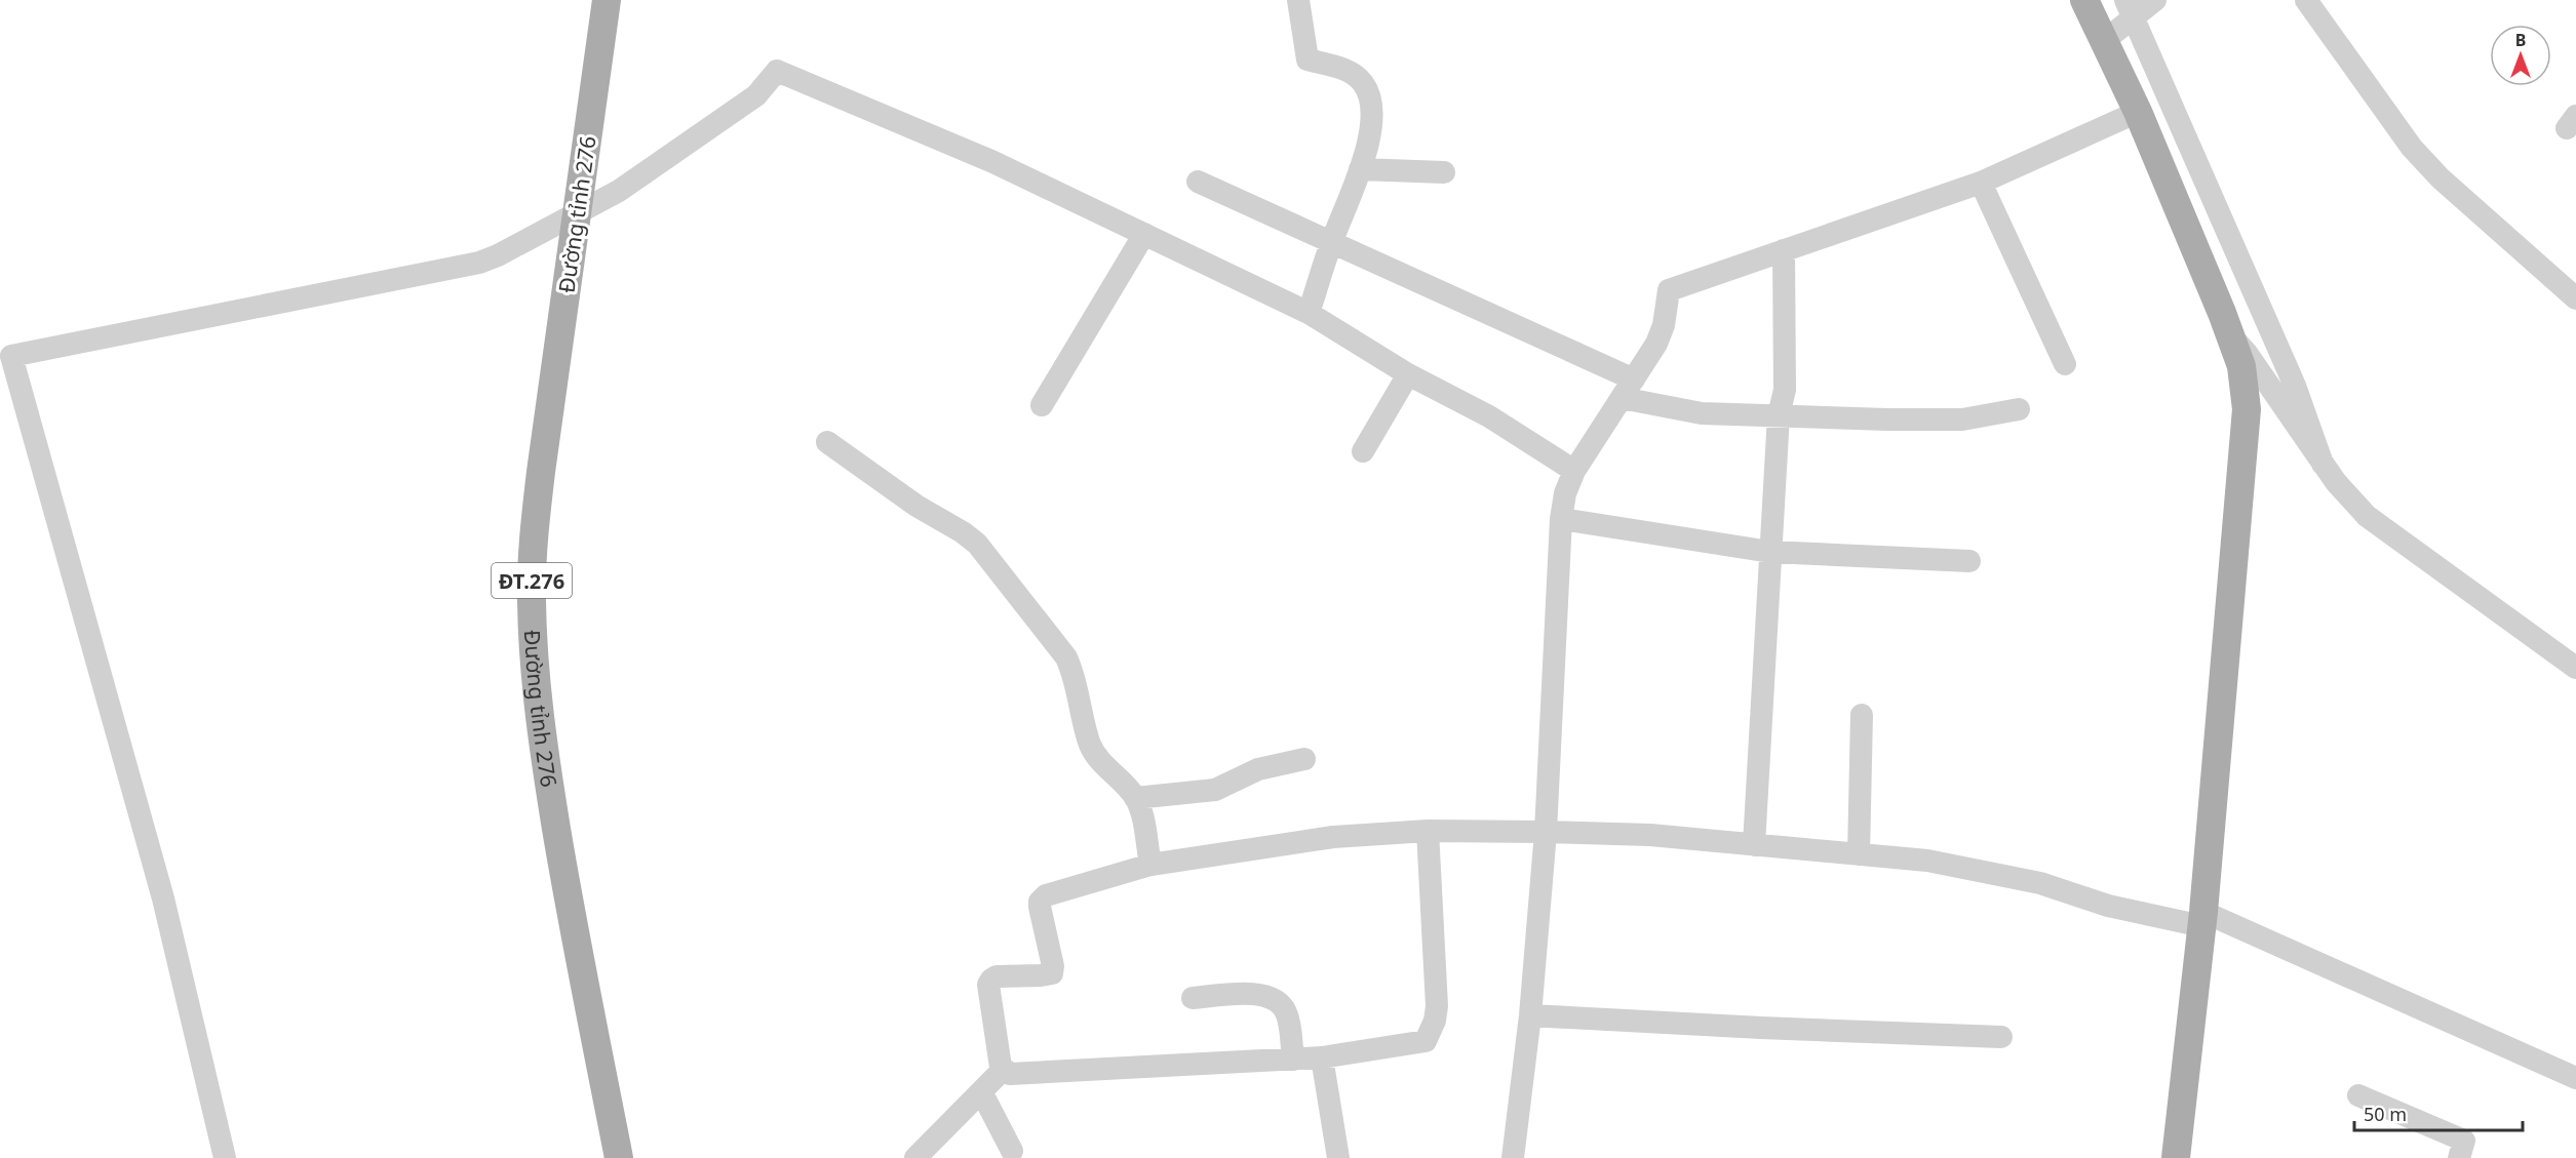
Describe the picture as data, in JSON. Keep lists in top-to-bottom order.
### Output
{
  "streets": {
    "main road": ["Đường tỉnh 276", "ĐT.276"]
  },
  "scale_bar": "50 m",
  "north": "top"
}
